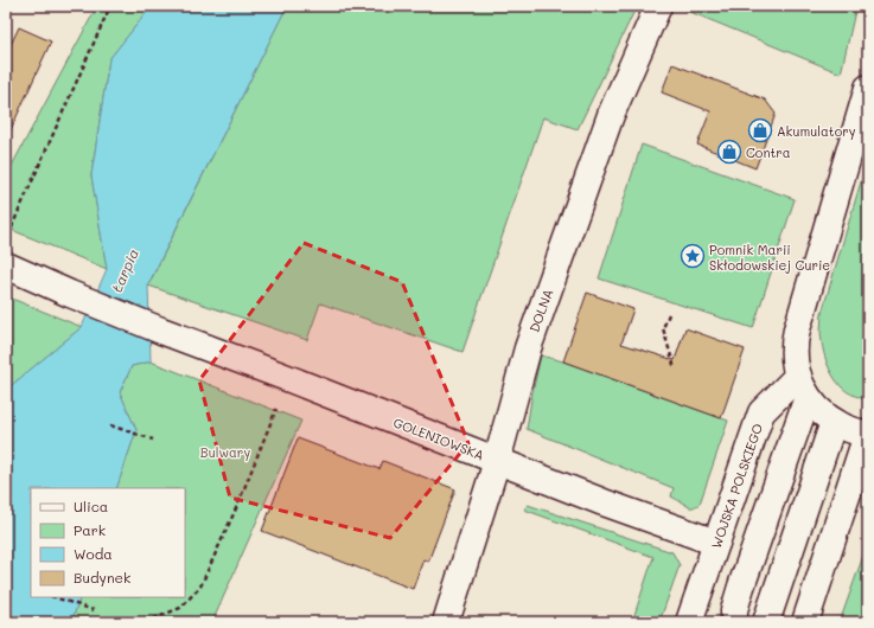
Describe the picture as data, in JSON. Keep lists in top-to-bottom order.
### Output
{
  "streets": {
    "street": ["DOLNA", "GOLENIOWSKA", "WOJSKA POLSKIEGO"]
  },
  "crossings": [
    ["DOLNA", "GOLENIOWSKA"],
    ["GOLENIOWSKA", "WOJSKA POLSKIEGO"]
  ],
  "water": ["Łarpia"],
  "parks": ["Bulwary"],
  "places": {
    "shop": ["Akumulatory", "Contra"],
    "place": ["Pomnik Marii Skłodowskiej Curie"]
  },
  "legend": [
    "Ulica",
    "Park",
    "Woda",
    "Budynek"
  ]
}
